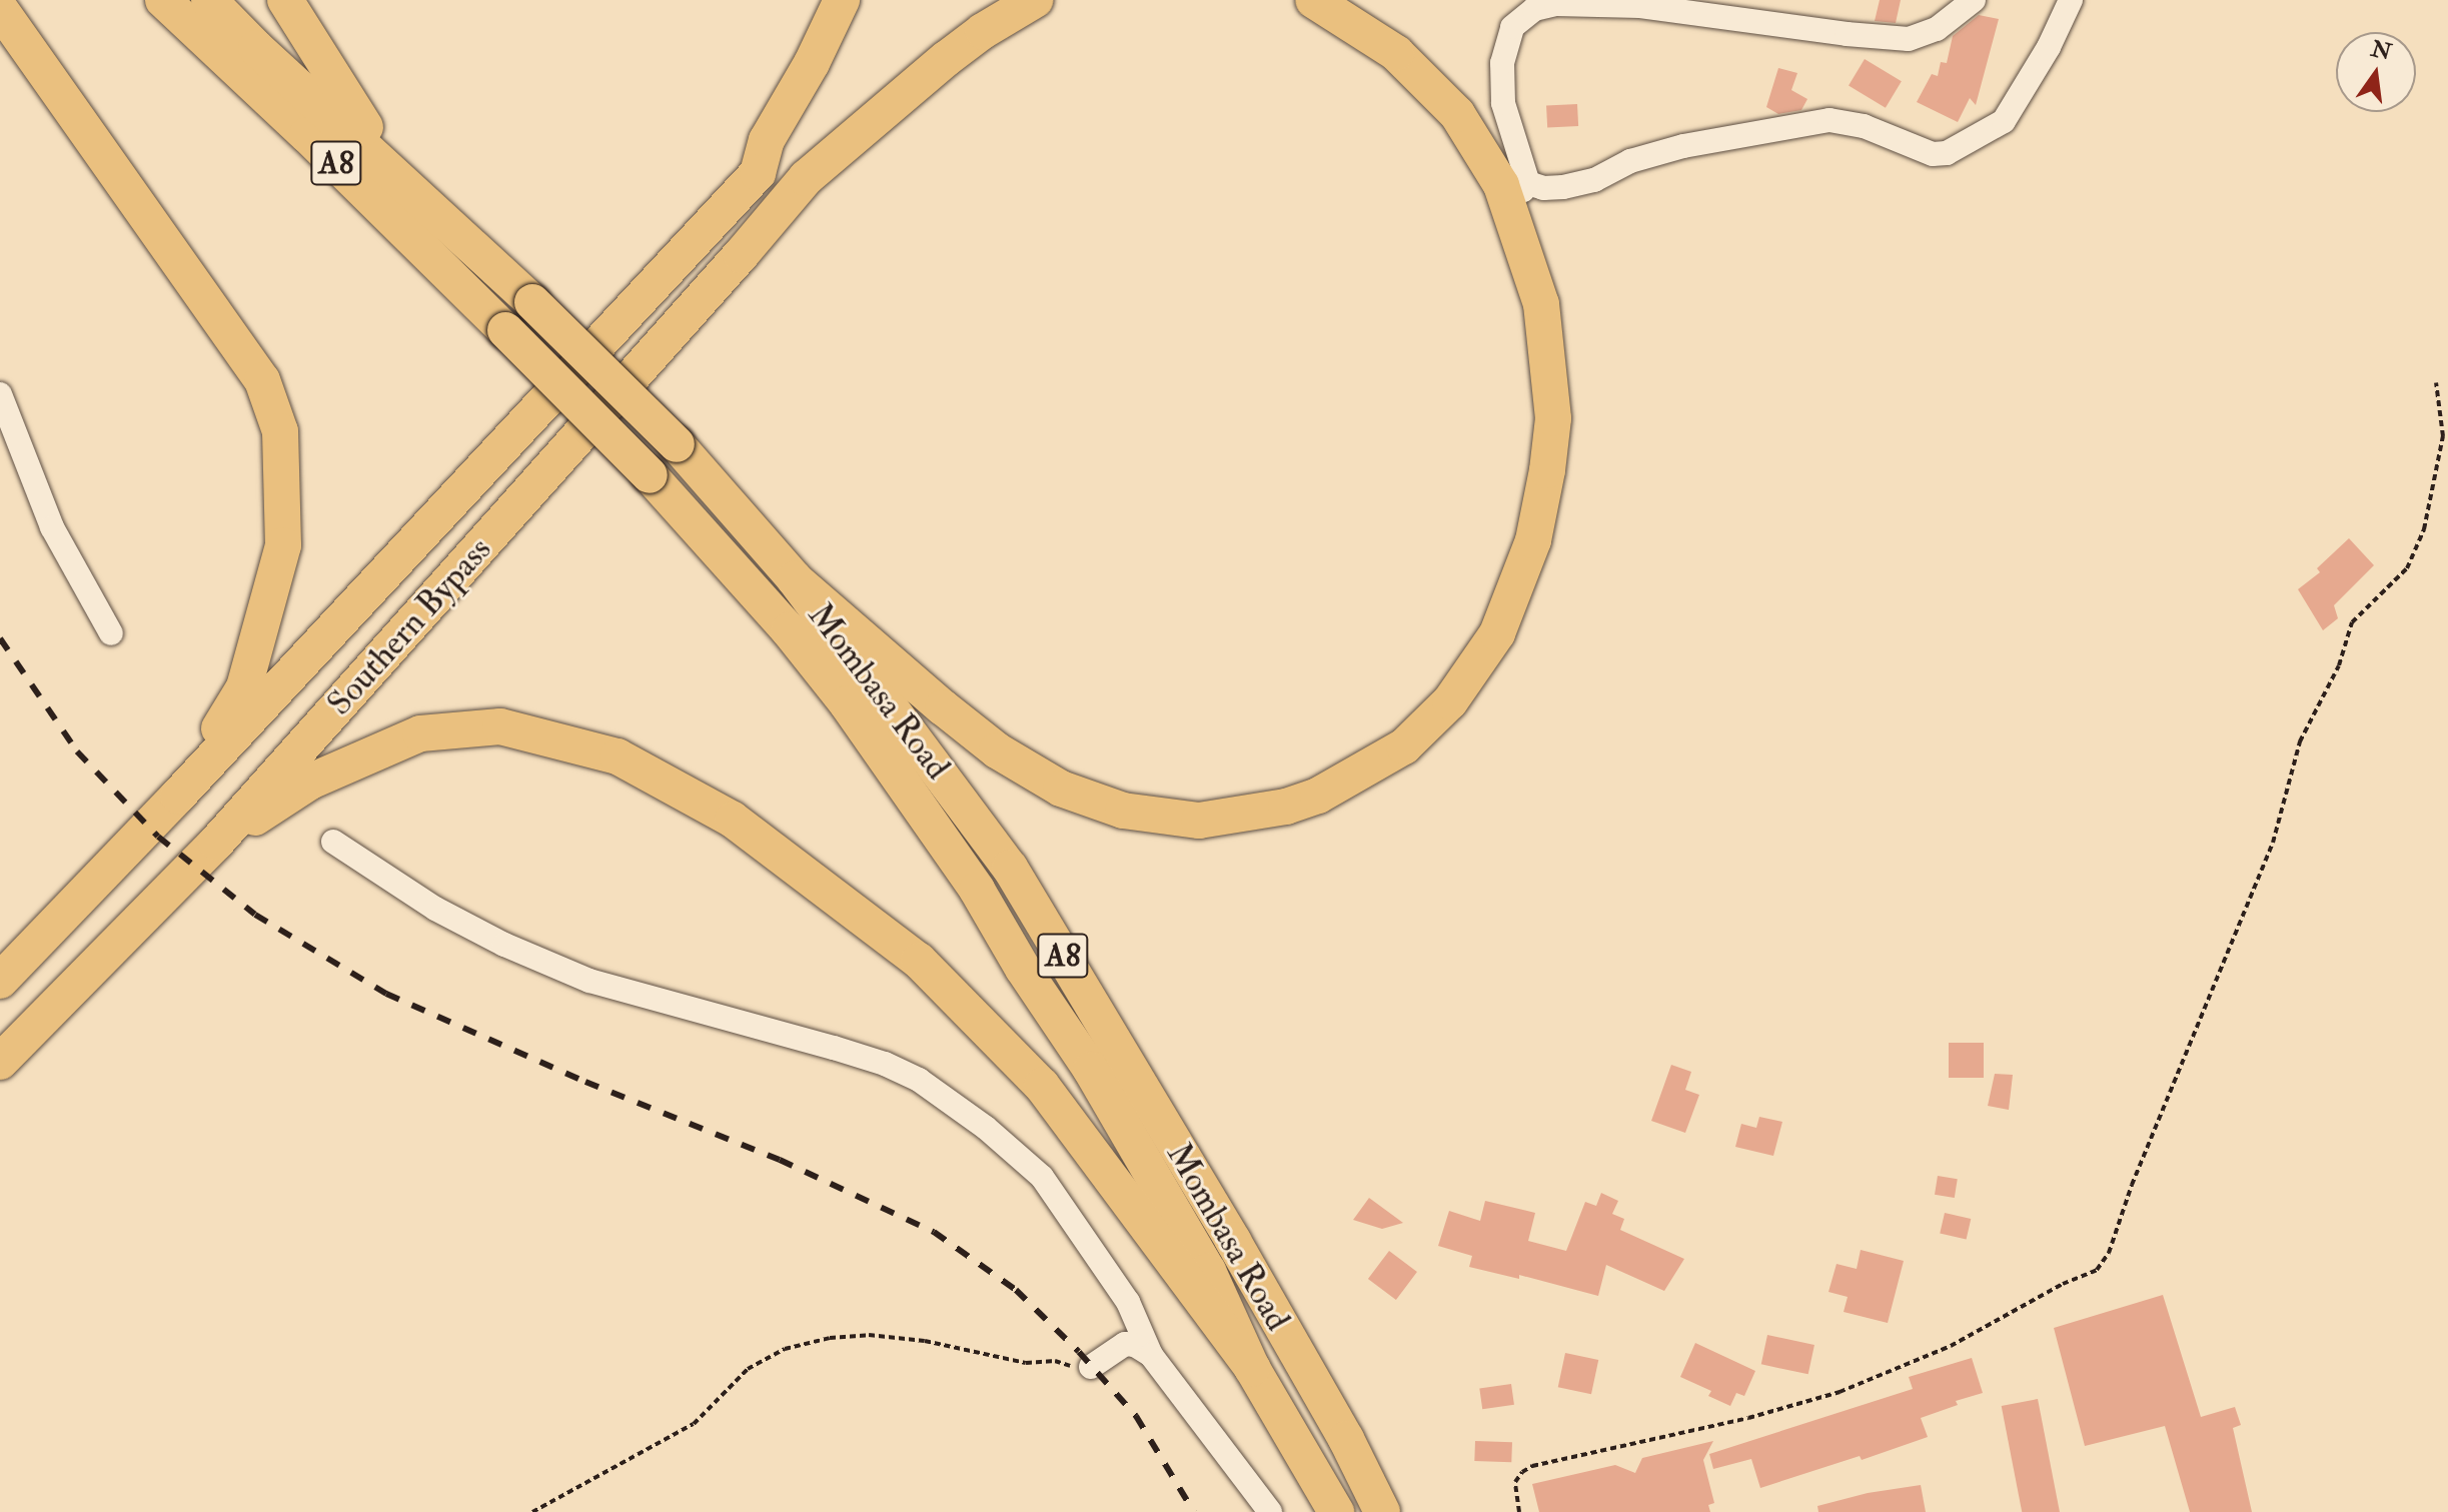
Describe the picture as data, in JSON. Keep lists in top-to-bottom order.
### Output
{
  "streets": {
    "highway": ["A8", "Southern Bypass", "Mombasa Road"]
  },
  "north": "top"
}
